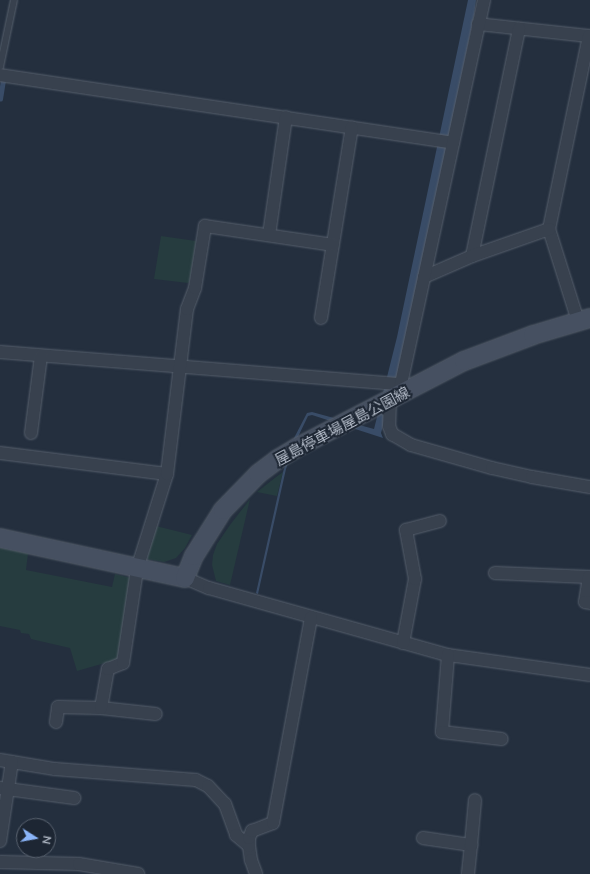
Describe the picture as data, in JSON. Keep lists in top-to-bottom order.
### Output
{
  "streets": {
    "main road": ["屋島停車場屋島公園線"]
  },
  "north": "right"
}
